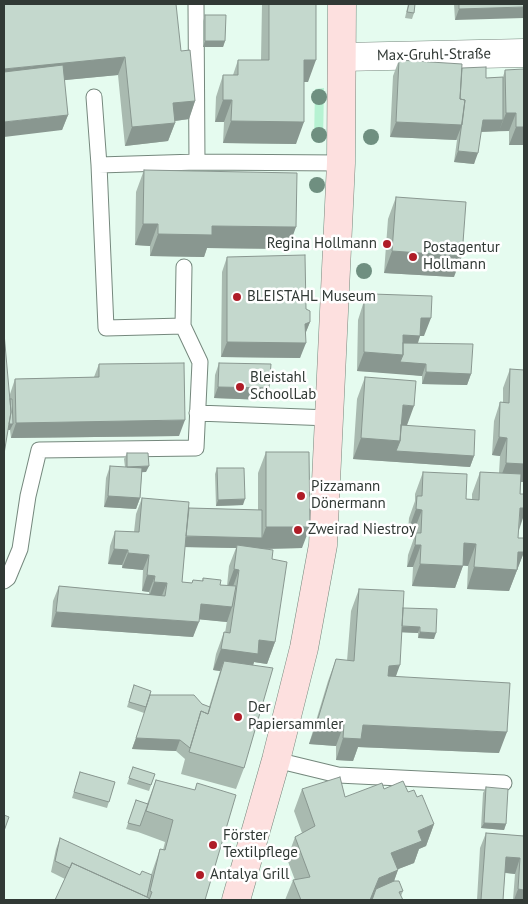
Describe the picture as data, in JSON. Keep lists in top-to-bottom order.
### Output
{
  "streets": {
    "street": ["Max-Gruhl-Straße"]
  },
  "places": [
    "Regina Hollmann",
    "Postagentur Hollmann",
    "BLEISTAHL Museum",
    "Bleistahl SchoolLab",
    "Pizzamann Dönermann",
    "Zweirad Niestroy",
    "Der Papiersammler",
    "Förster Textilpflege",
    "Antalya Grill"
  ]
}
